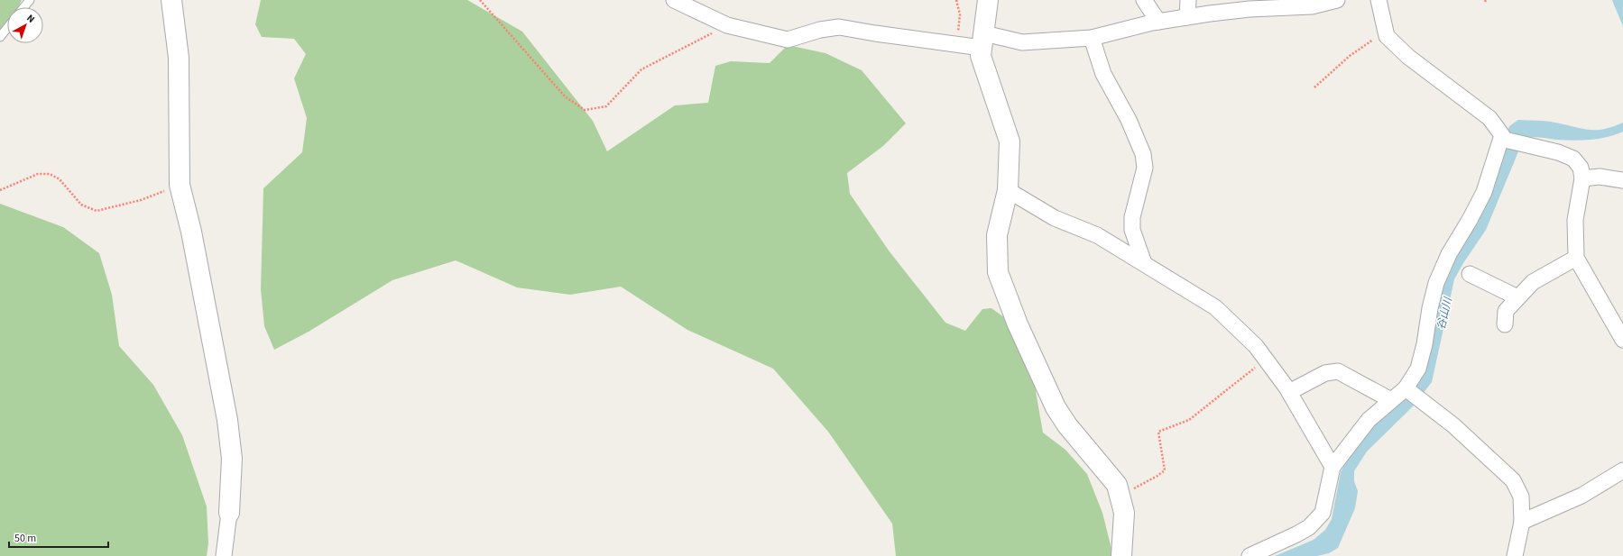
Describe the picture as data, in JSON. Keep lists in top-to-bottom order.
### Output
{
  "water": ["谷山川"],
  "scale_bar": "50 m",
  "north": "top right"
}
